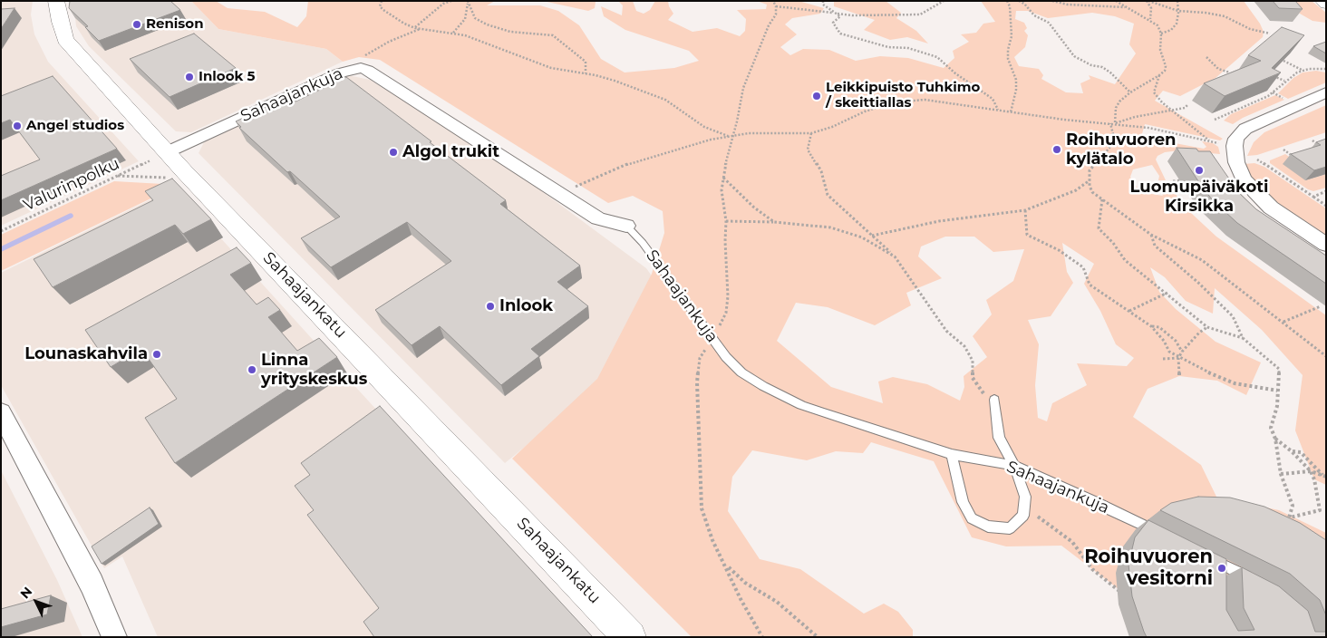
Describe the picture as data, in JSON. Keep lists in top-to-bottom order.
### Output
{
  "streets": {
    "main road": ["Sahaajankatu"],
    "street": ["Sahaajankuja"],
    "path": ["Valurinpolku"]
  },
  "crossings": [
    ["Sahaajankuja", "Valurinpolku"],
    ["Sahaajankuja", "Sahaajankatu"],
    ["Valurinpolku", "Sahaajankatu"]
  ],
  "places": [
    "Renison",
    "Inlook 5",
    "Leikkipuisto Tuhkimo / skeittiallas",
    "Angel studios",
    "Roihuvuoren kylätalo",
    "Algol trukit",
    "Luomupäiväkoti Kirsikka",
    "Inlook",
    "Lounaskahvila",
    "Linna yrityskeskus",
    "Roihuvuoren vesitorni"
  ],
  "north": "top left"
}
